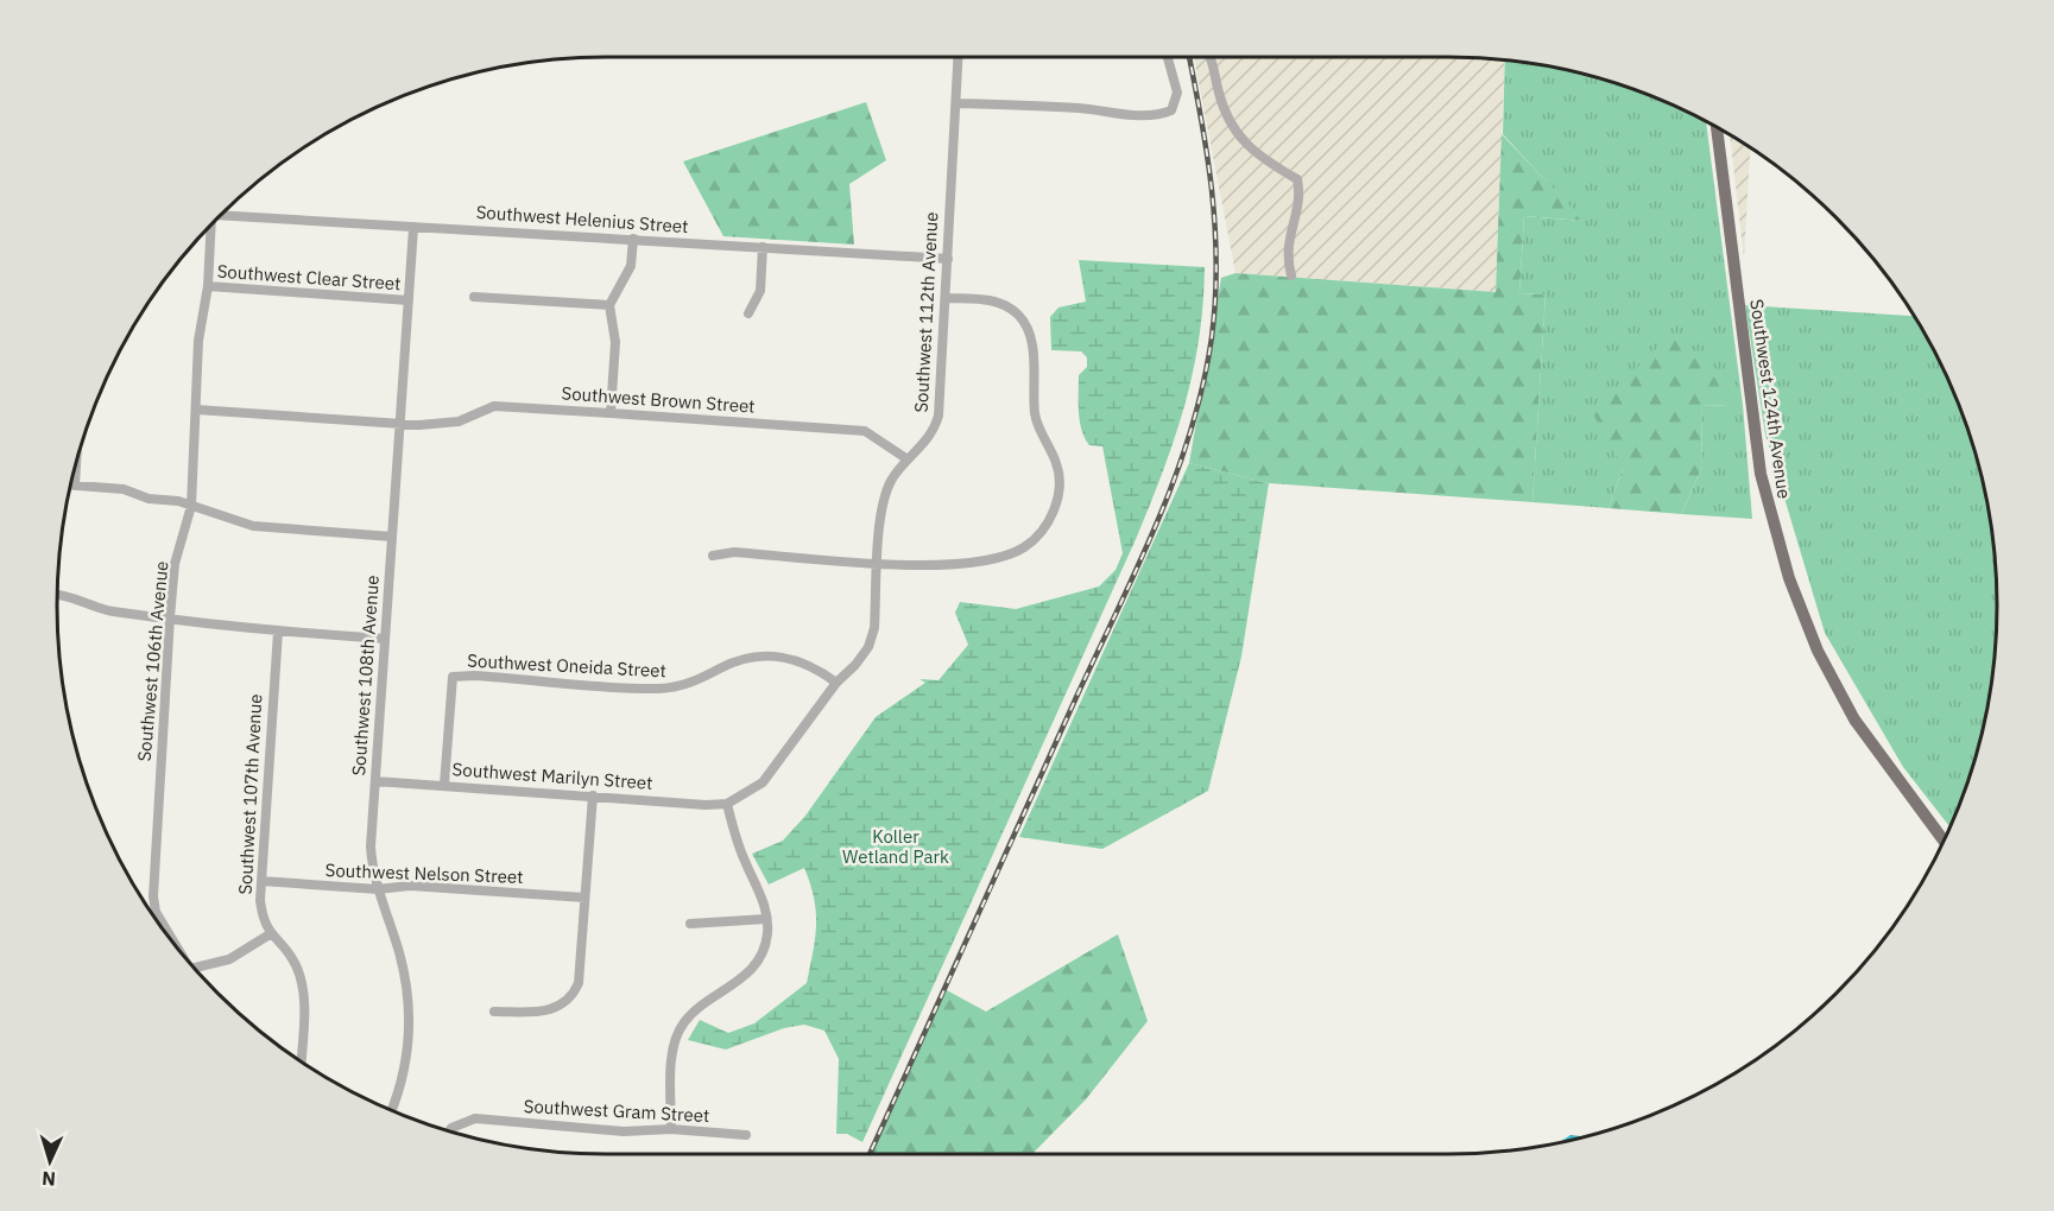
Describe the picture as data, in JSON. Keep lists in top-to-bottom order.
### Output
{
  "streets": {
    "main road": ["Southwest 124th Avenue"],
    "street": [
      "Southwest Helenius Street",
      "Southwest Clear Street",
      "Southwest 112th Avenue",
      "Southwest Brown Street",
      "Southwest 106th Avenue",
      "Southwest Oneida Street",
      "Southwest 108th Avenue",
      "Southwest Marilyn Street",
      "Southwest 107th Avenue",
      "Southwest Nelson Street",
      "Southwest Gram Street"
    ]
  },
  "crossings": [
    ["Southwest Helenius Street", "Southwest 112th Avenue"],
    ["Southwest Helenius Street", "Southwest 108th Avenue"],
    ["Southwest Clear Street", "Southwest 106th Avenue"],
    ["Southwest Clear Street", "Southwest 108th Avenue"],
    ["Southwest 112th Avenue", "Southwest Brown Street"],
    ["Southwest 112th Avenue", "Southwest Oneida Street"],
    ["Southwest 112th Avenue", "Southwest Marilyn Street"],
    ["Southwest Brown Street", "Southwest 106th Avenue"],
    ["Southwest Brown Street", "Southwest 108th Avenue"],
    ["Southwest Oneida Street", "Southwest Marilyn Street"],
    ["Southwest 108th Avenue", "Southwest Marilyn Street"],
    ["Southwest 108th Avenue", "Southwest Nelson Street"],
    ["Southwest 107th Avenue", "Southwest Nelson Street"]
  ],
  "parks": ["Koller Wetland Park"],
  "north": "bottom"
}
